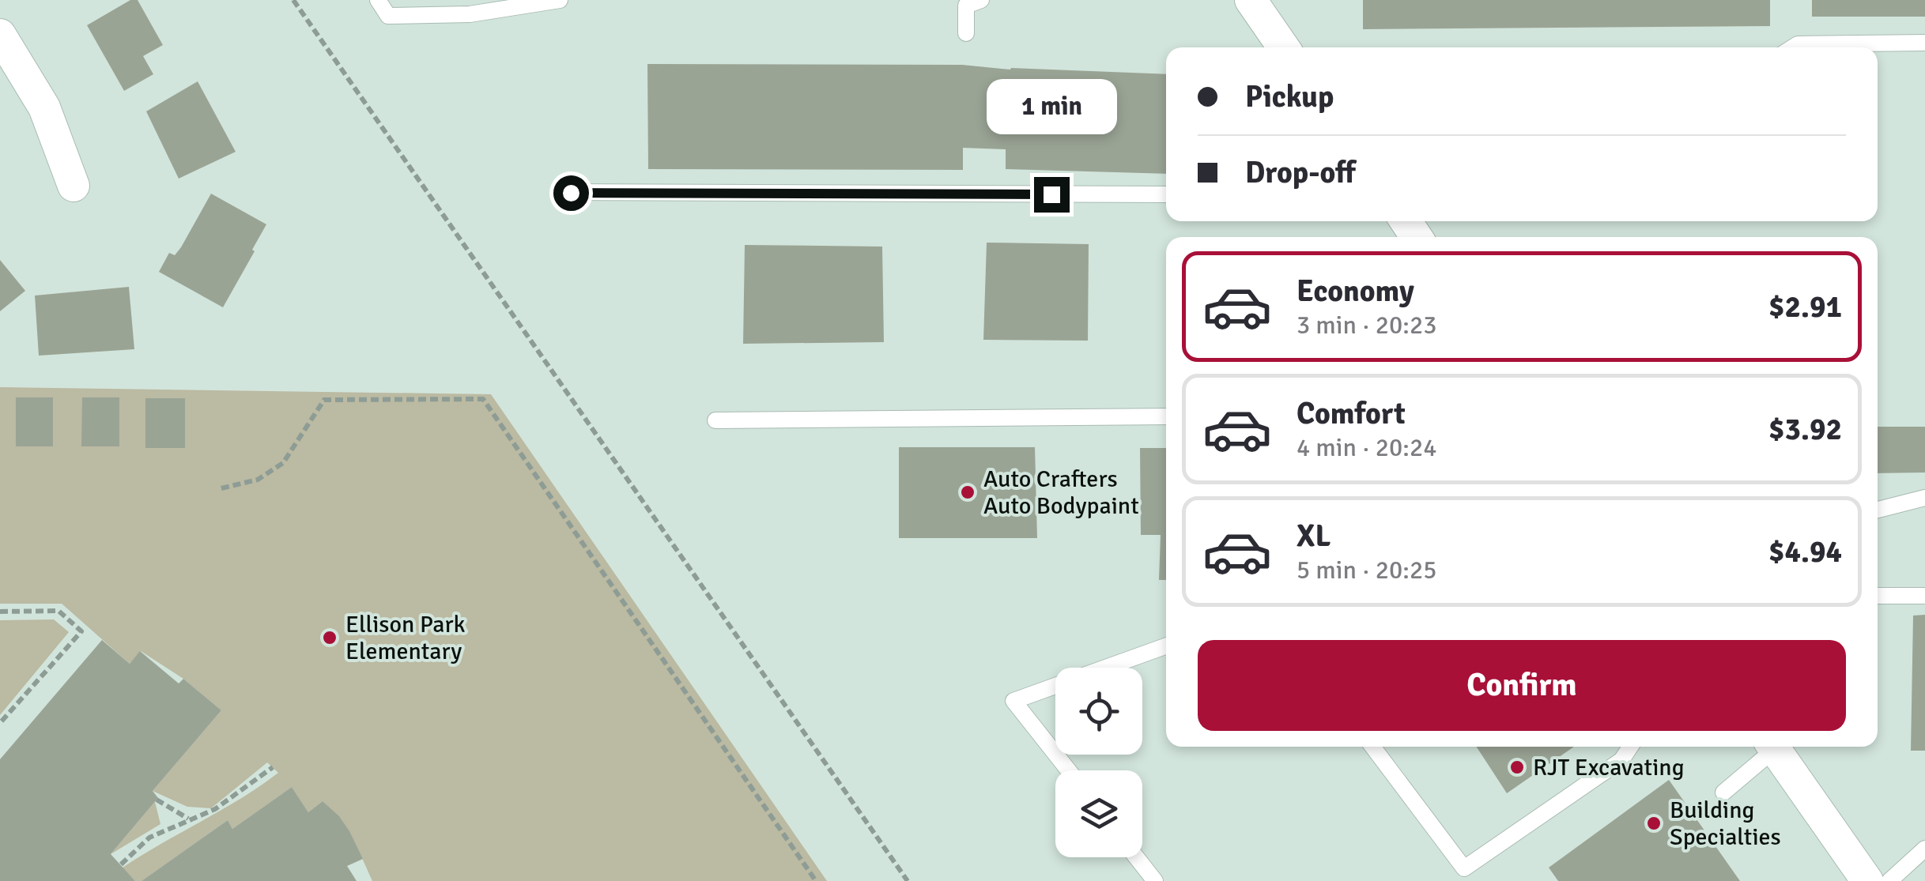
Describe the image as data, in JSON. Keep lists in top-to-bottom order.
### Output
{
  "places": [
    "Auto Crafters Auto Bodypaint",
    "Ellison Park Elementary",
    "RJT Excavating",
    "Building Specialties"
  ],
  "page": {
    "banner": ["Pickup", "Drop-off"],
    "bubble": "1 min",
    "list": [
      {
        "name": "Economy",
        "note": "3 min · 20:23",
        "value": "$2.91"
      },
      {
        "name": "Comfort",
        "note": "4 min · 20:24",
        "value": "$3.92"
      },
      {
        "name": "XL",
        "note": "5 min · 20:25",
        "value": "$4.94"
      }
    ],
    "buttons": "Confirm"
  }
}
